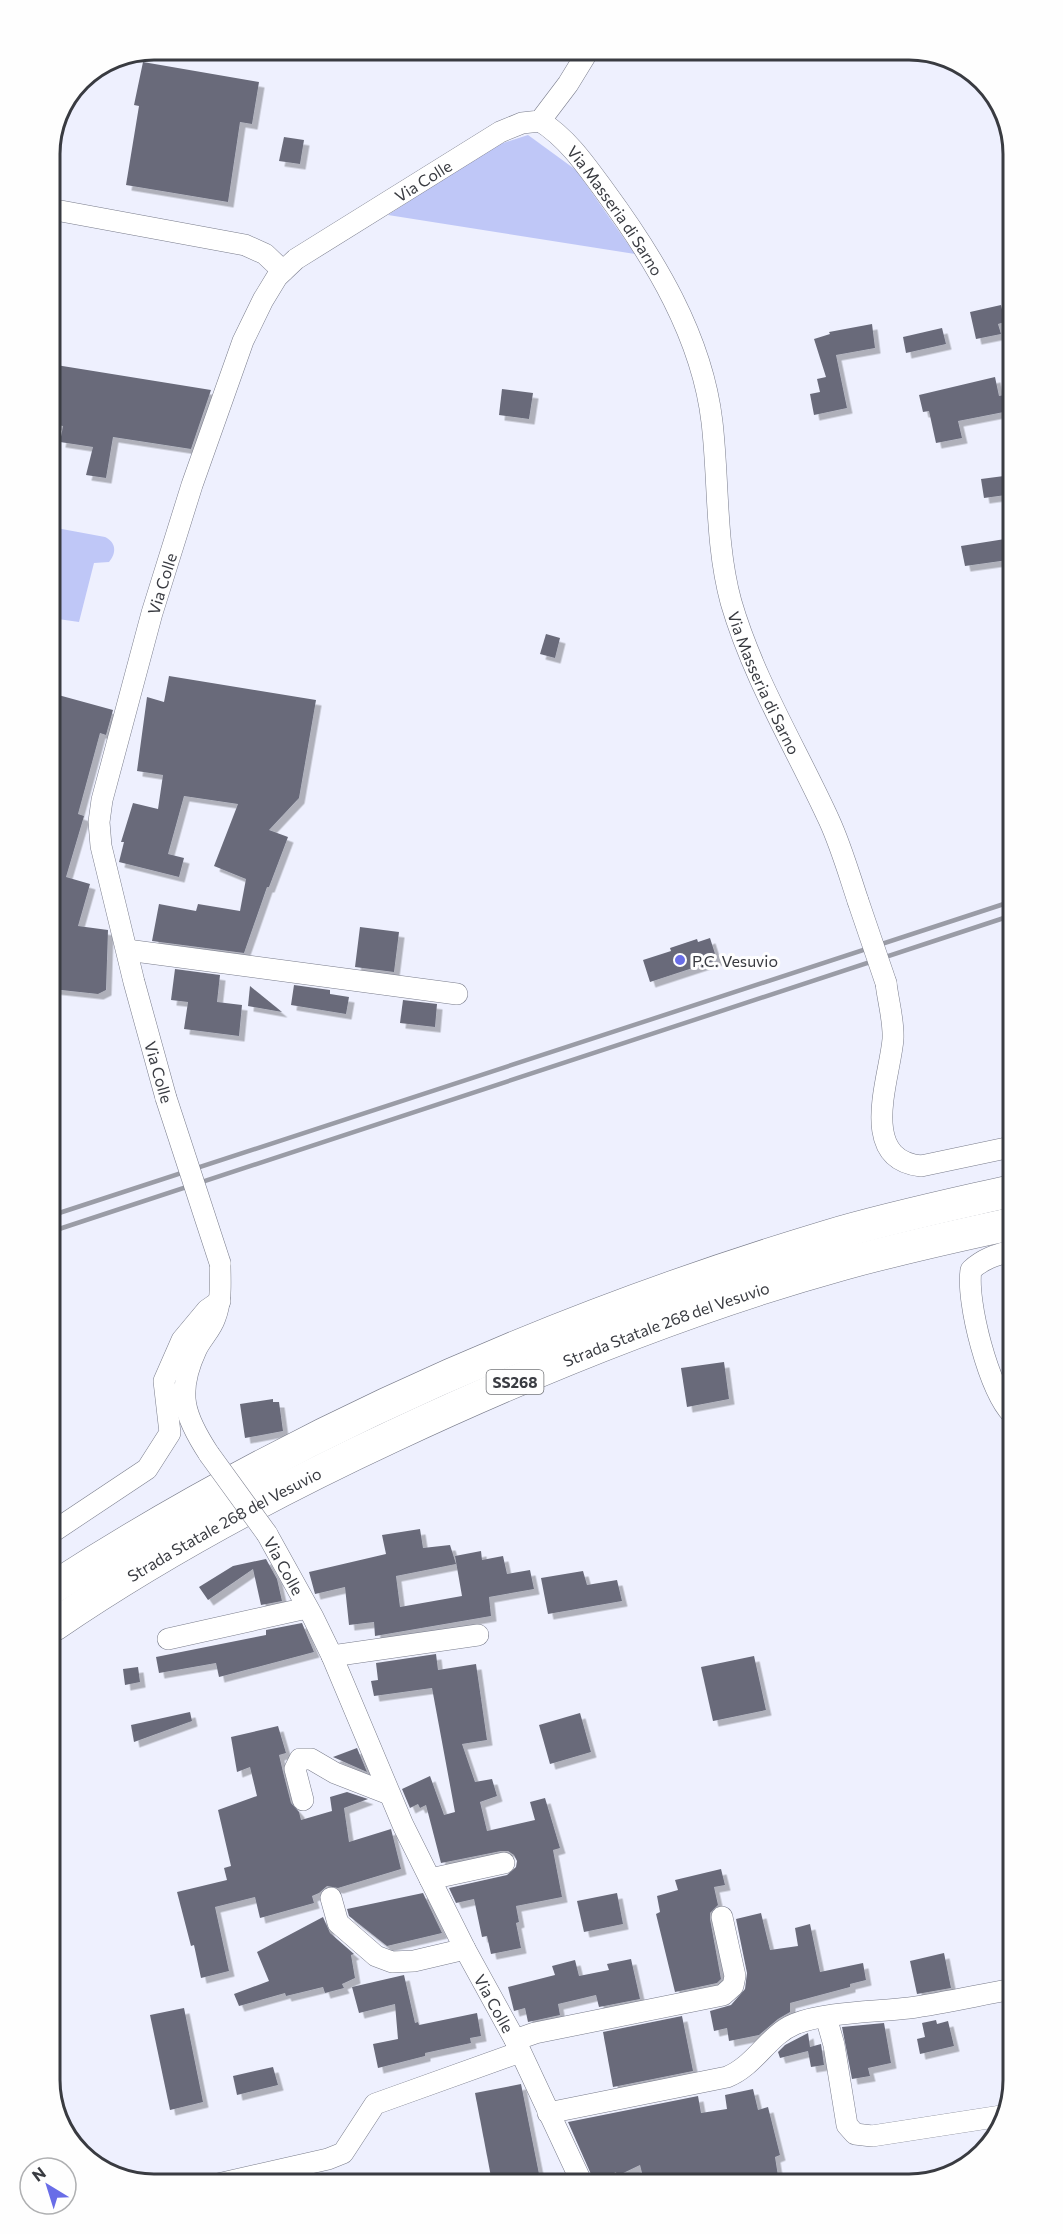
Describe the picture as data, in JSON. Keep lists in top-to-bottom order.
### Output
{
  "streets": {
    "highway": ["Strada Statale 268 del Vesuvio", "SS268"],
    "street": ["Via Colle", "Via Masseria di Sarno"]
  },
  "crossings": [
    ["Via Colle", "Via Masseria di Sarno"]
  ],
  "places": ["P.C. Vesuvio"],
  "north": "top left"
}
